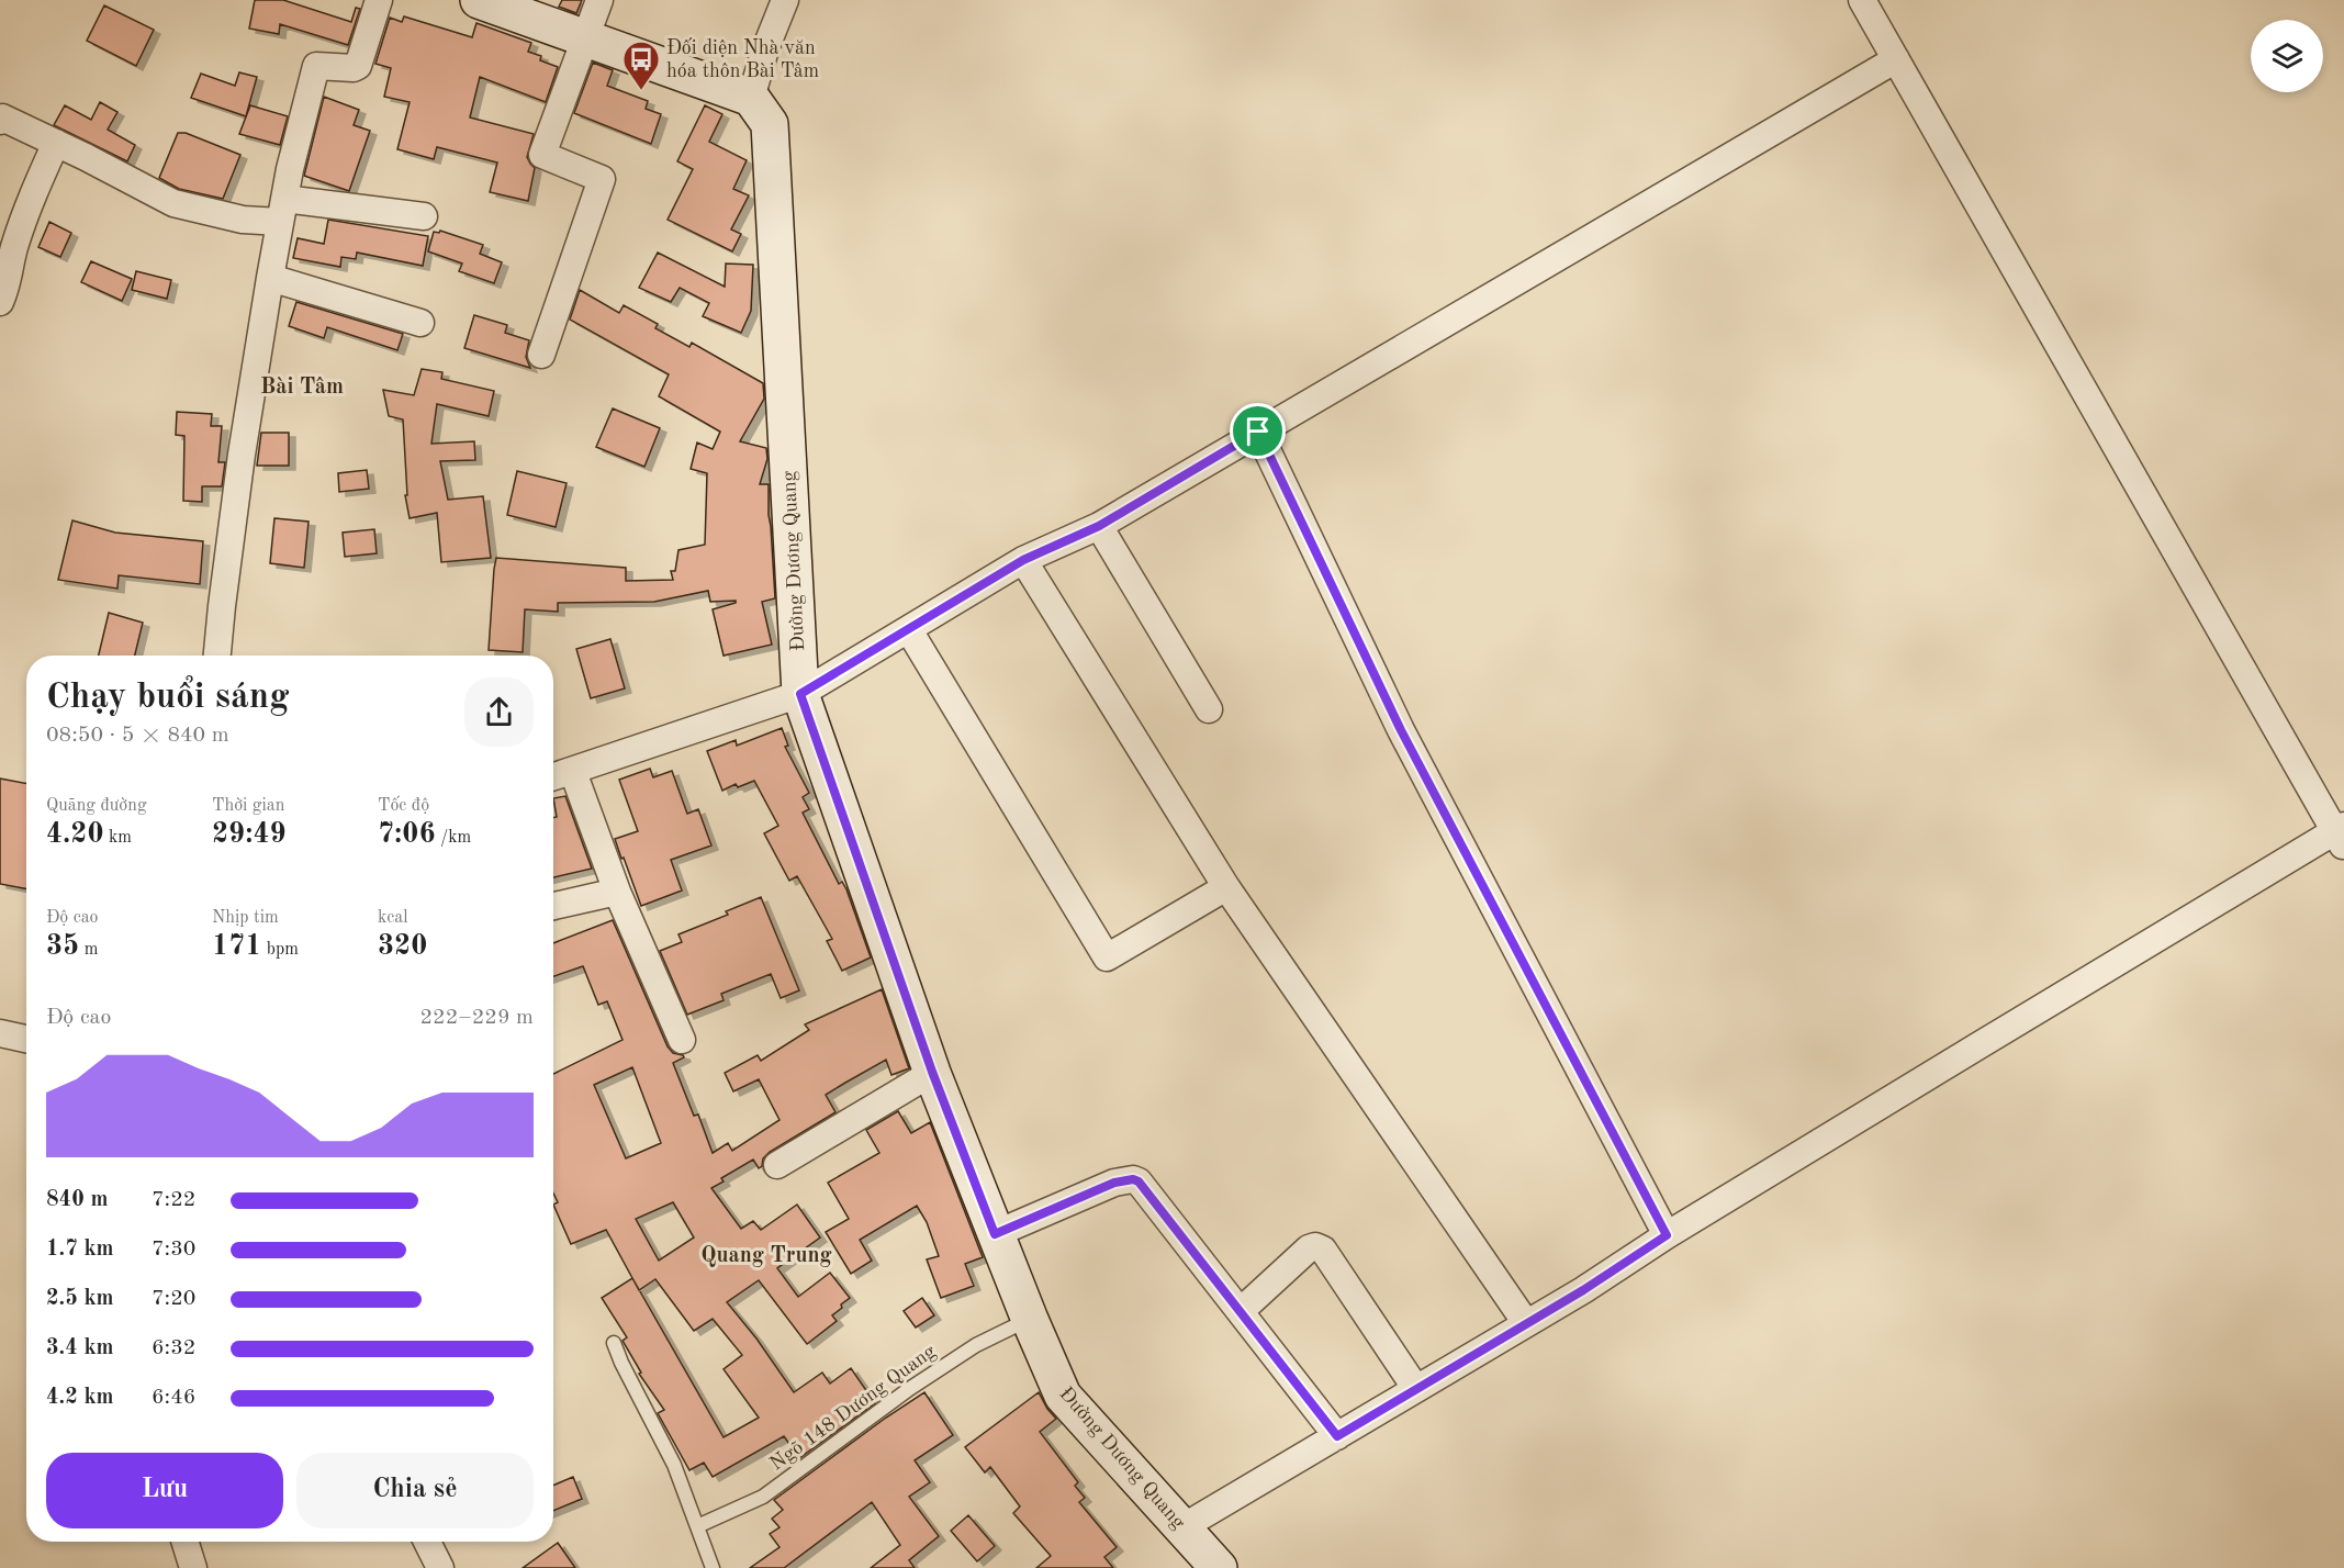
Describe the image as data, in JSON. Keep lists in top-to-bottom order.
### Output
{
  "streets": {
    "street": ["Đường Dương Quang"],
    "lane": ["Ngõ 148 Dương Quang"]
  },
  "crossings": [
    ["Đường Dương Quang", "Ngõ 148 Dương Quang"]
  ],
  "districts": ["Bài Tâm", "Quang Trung"],
  "places": {
    "bus stop": ["Đối diện Nhà văn hóa thôn Bài Tâm"]
  },
  "page": {
    "heading": ["Chạy buổi sáng", "08:50 · 5 × 840 m"],
    "stats": [
      ["Quãng đường", "4.20 km"],
      ["Thời gian", "29:49"],
      ["Tốc độ", "7:06 /km"],
      ["Độ cao", "35 m"],
      ["Nhịp tim", "171 bpm"],
      ["kcal", "320"]
    ],
    "chart": ["Độ cao", "222–229 m"],
    "list": [
      {
        "name": "840 m",
        "note": "7:22"
      },
      {
        "name": "1.7 km",
        "note": "7:30"
      },
      {
        "name": "2.5 km",
        "note": "7:20"
      },
      {
        "name": "3.4 km",
        "note": "6:32"
      },
      {
        "name": "4.2 km",
        "note": "6:46"
      }
    ],
    "buttons": ["Lưu", "Chia sẻ"]
  }
}
